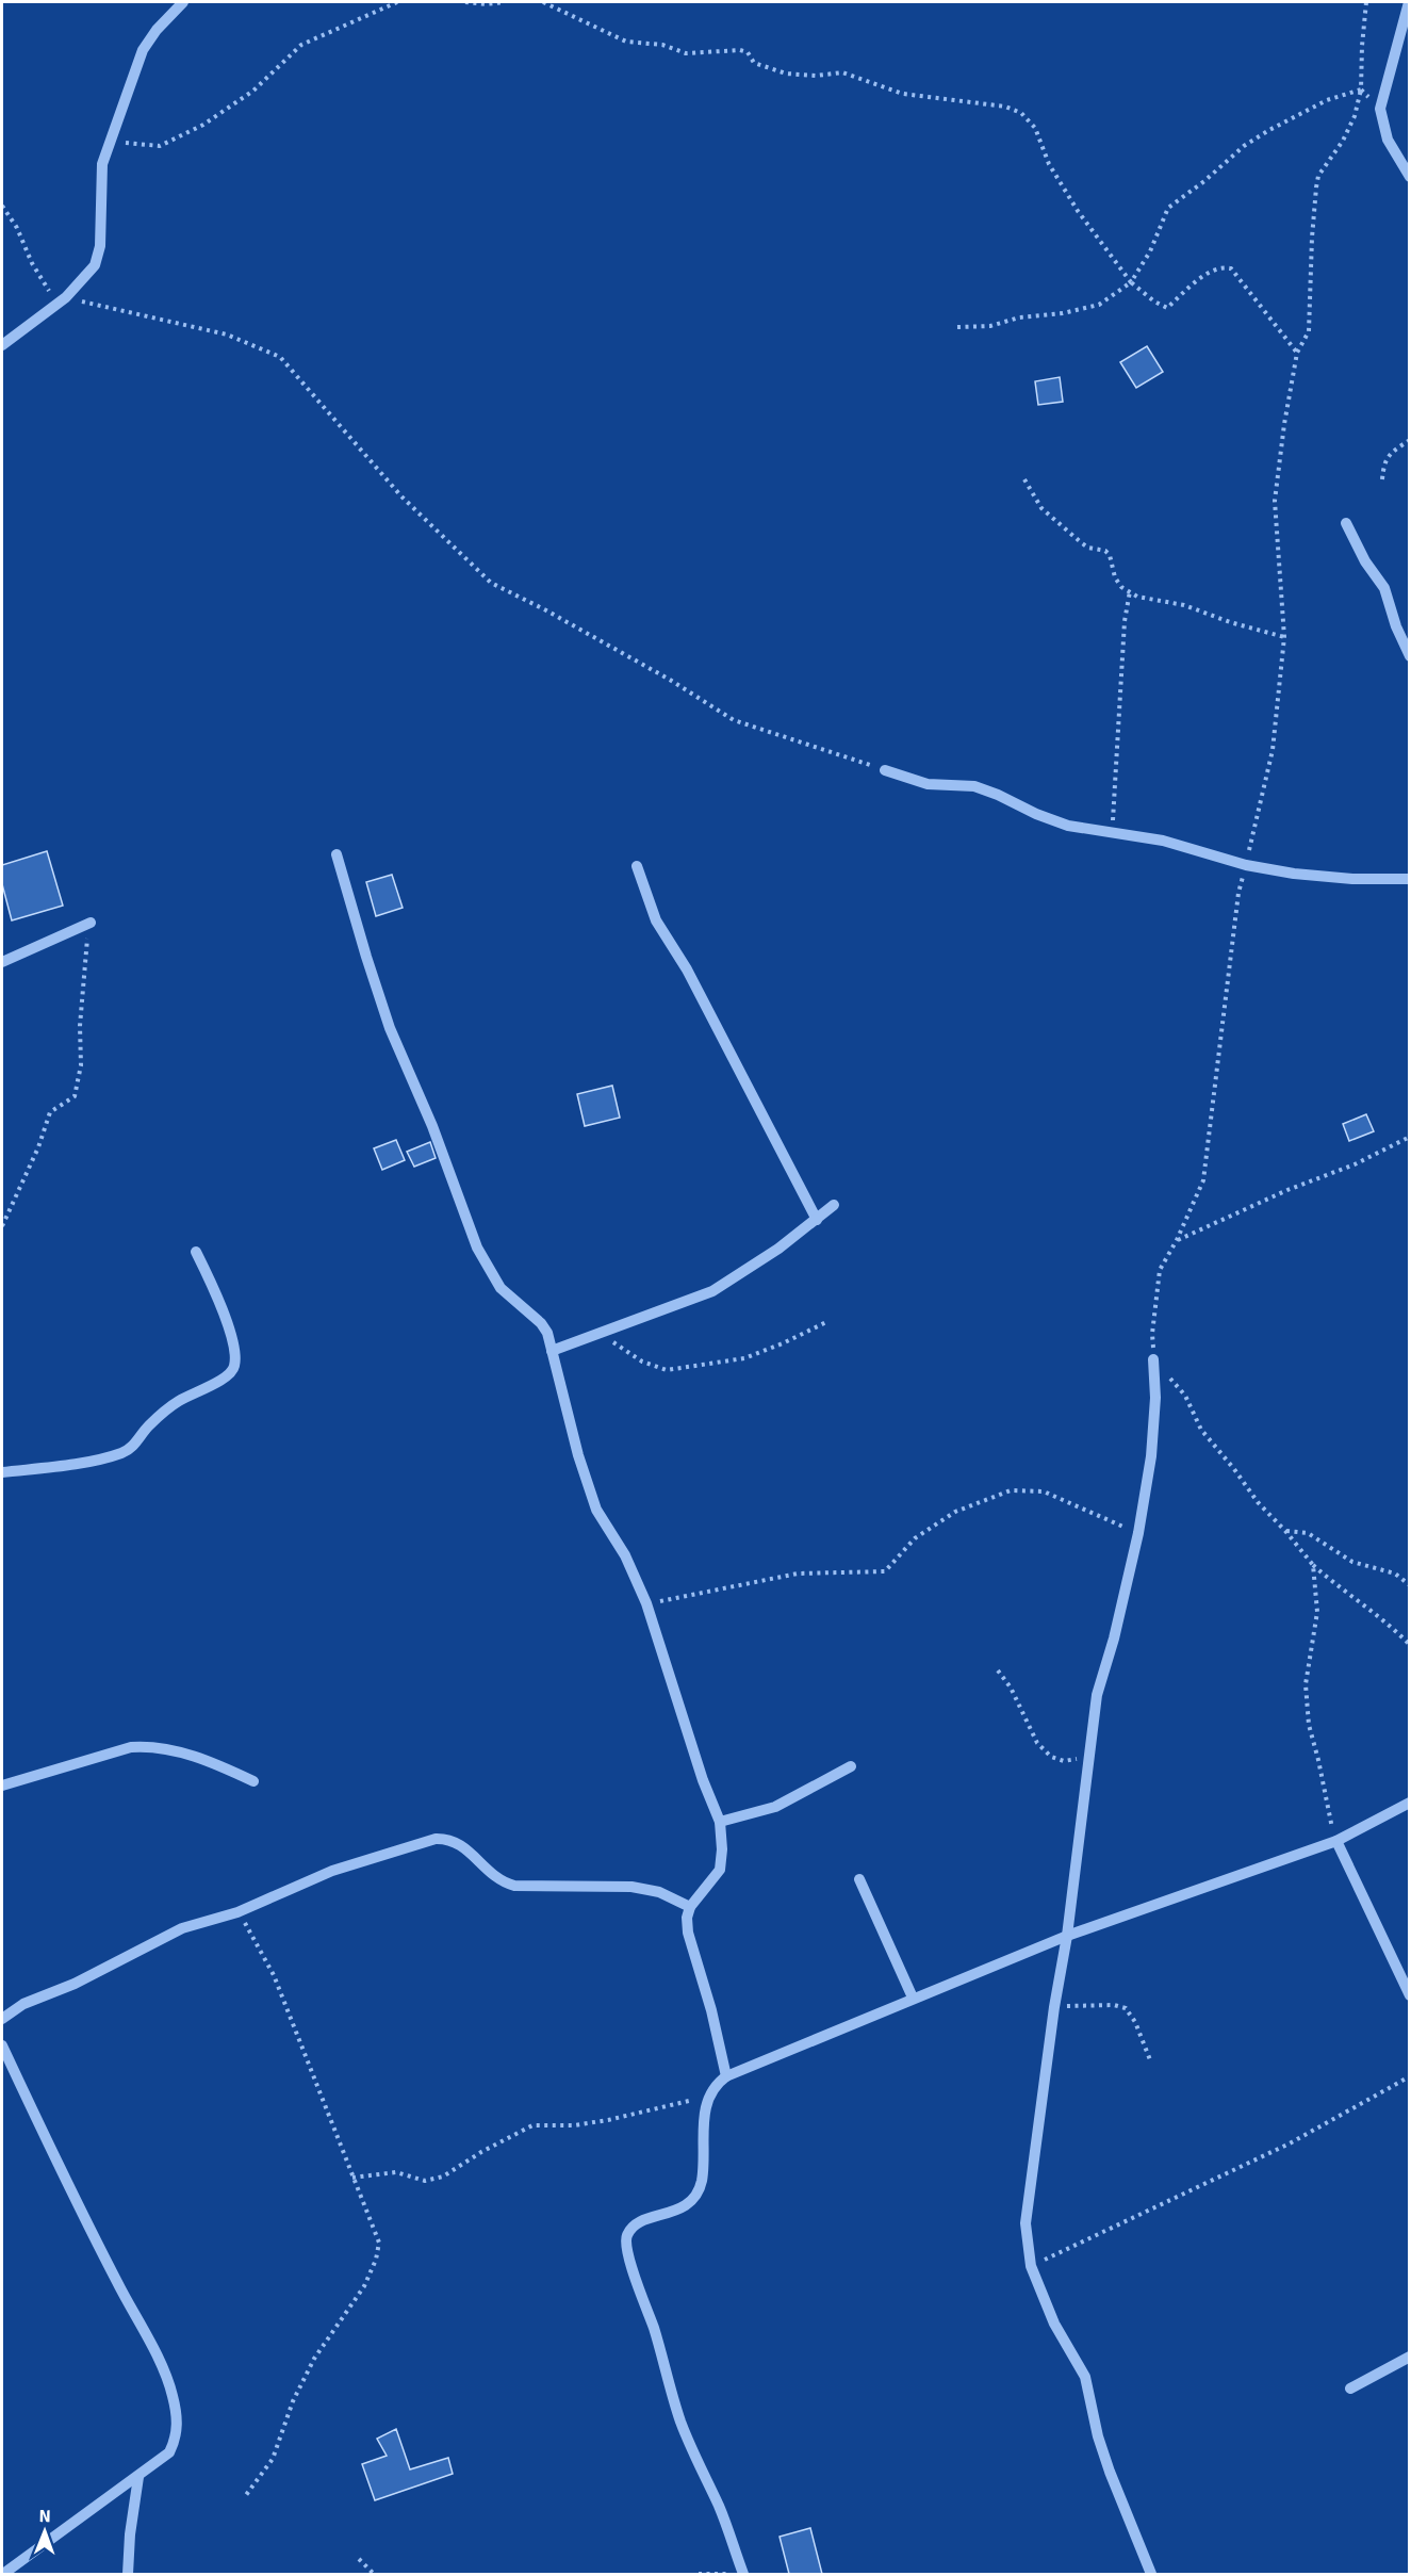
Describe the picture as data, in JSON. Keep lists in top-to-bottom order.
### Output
{
  "north": "top"
}
